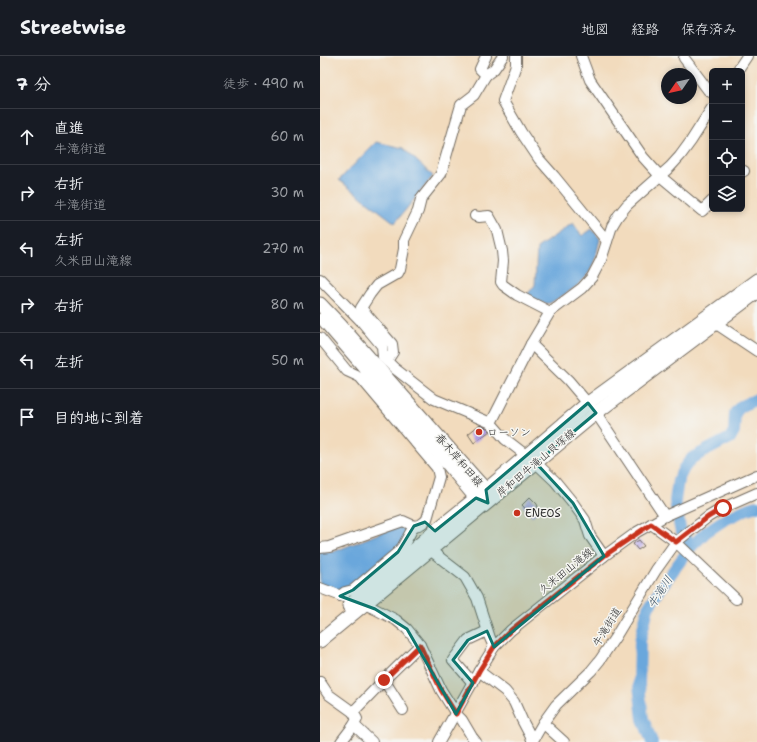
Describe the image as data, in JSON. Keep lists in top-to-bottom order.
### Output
{
  "streets": {
    "main road": ["春木岸和田線", "岸和田牛滝山貝塚線"],
    "street": ["久米田山滝線", "牛滝街道"]
  },
  "crossings": [
    ["春木岸和田線", "岸和田牛滝山貝塚線"]
  ],
  "water": ["牛滝川"],
  "places": ["ローソン", "ENEOS"],
  "north": "bottom left",
  "page": {
    "header": "Streetwise",
    "nav": ["地図", "経路", "保存済み"],
    "heading": ["7 分", "徒歩 · 490 m"],
    "map_buttons": ["+", "−"],
    "list": [
      ["直進", "牛滝街道", "60 m"],
      ["右折", "牛滝街道", "30 m"],
      ["左折", "久米田山滝線", "270 m"],
      ["右折", "80 m"],
      ["左折", "50 m"],
      "目的地に到着"
    ]
  }
}
